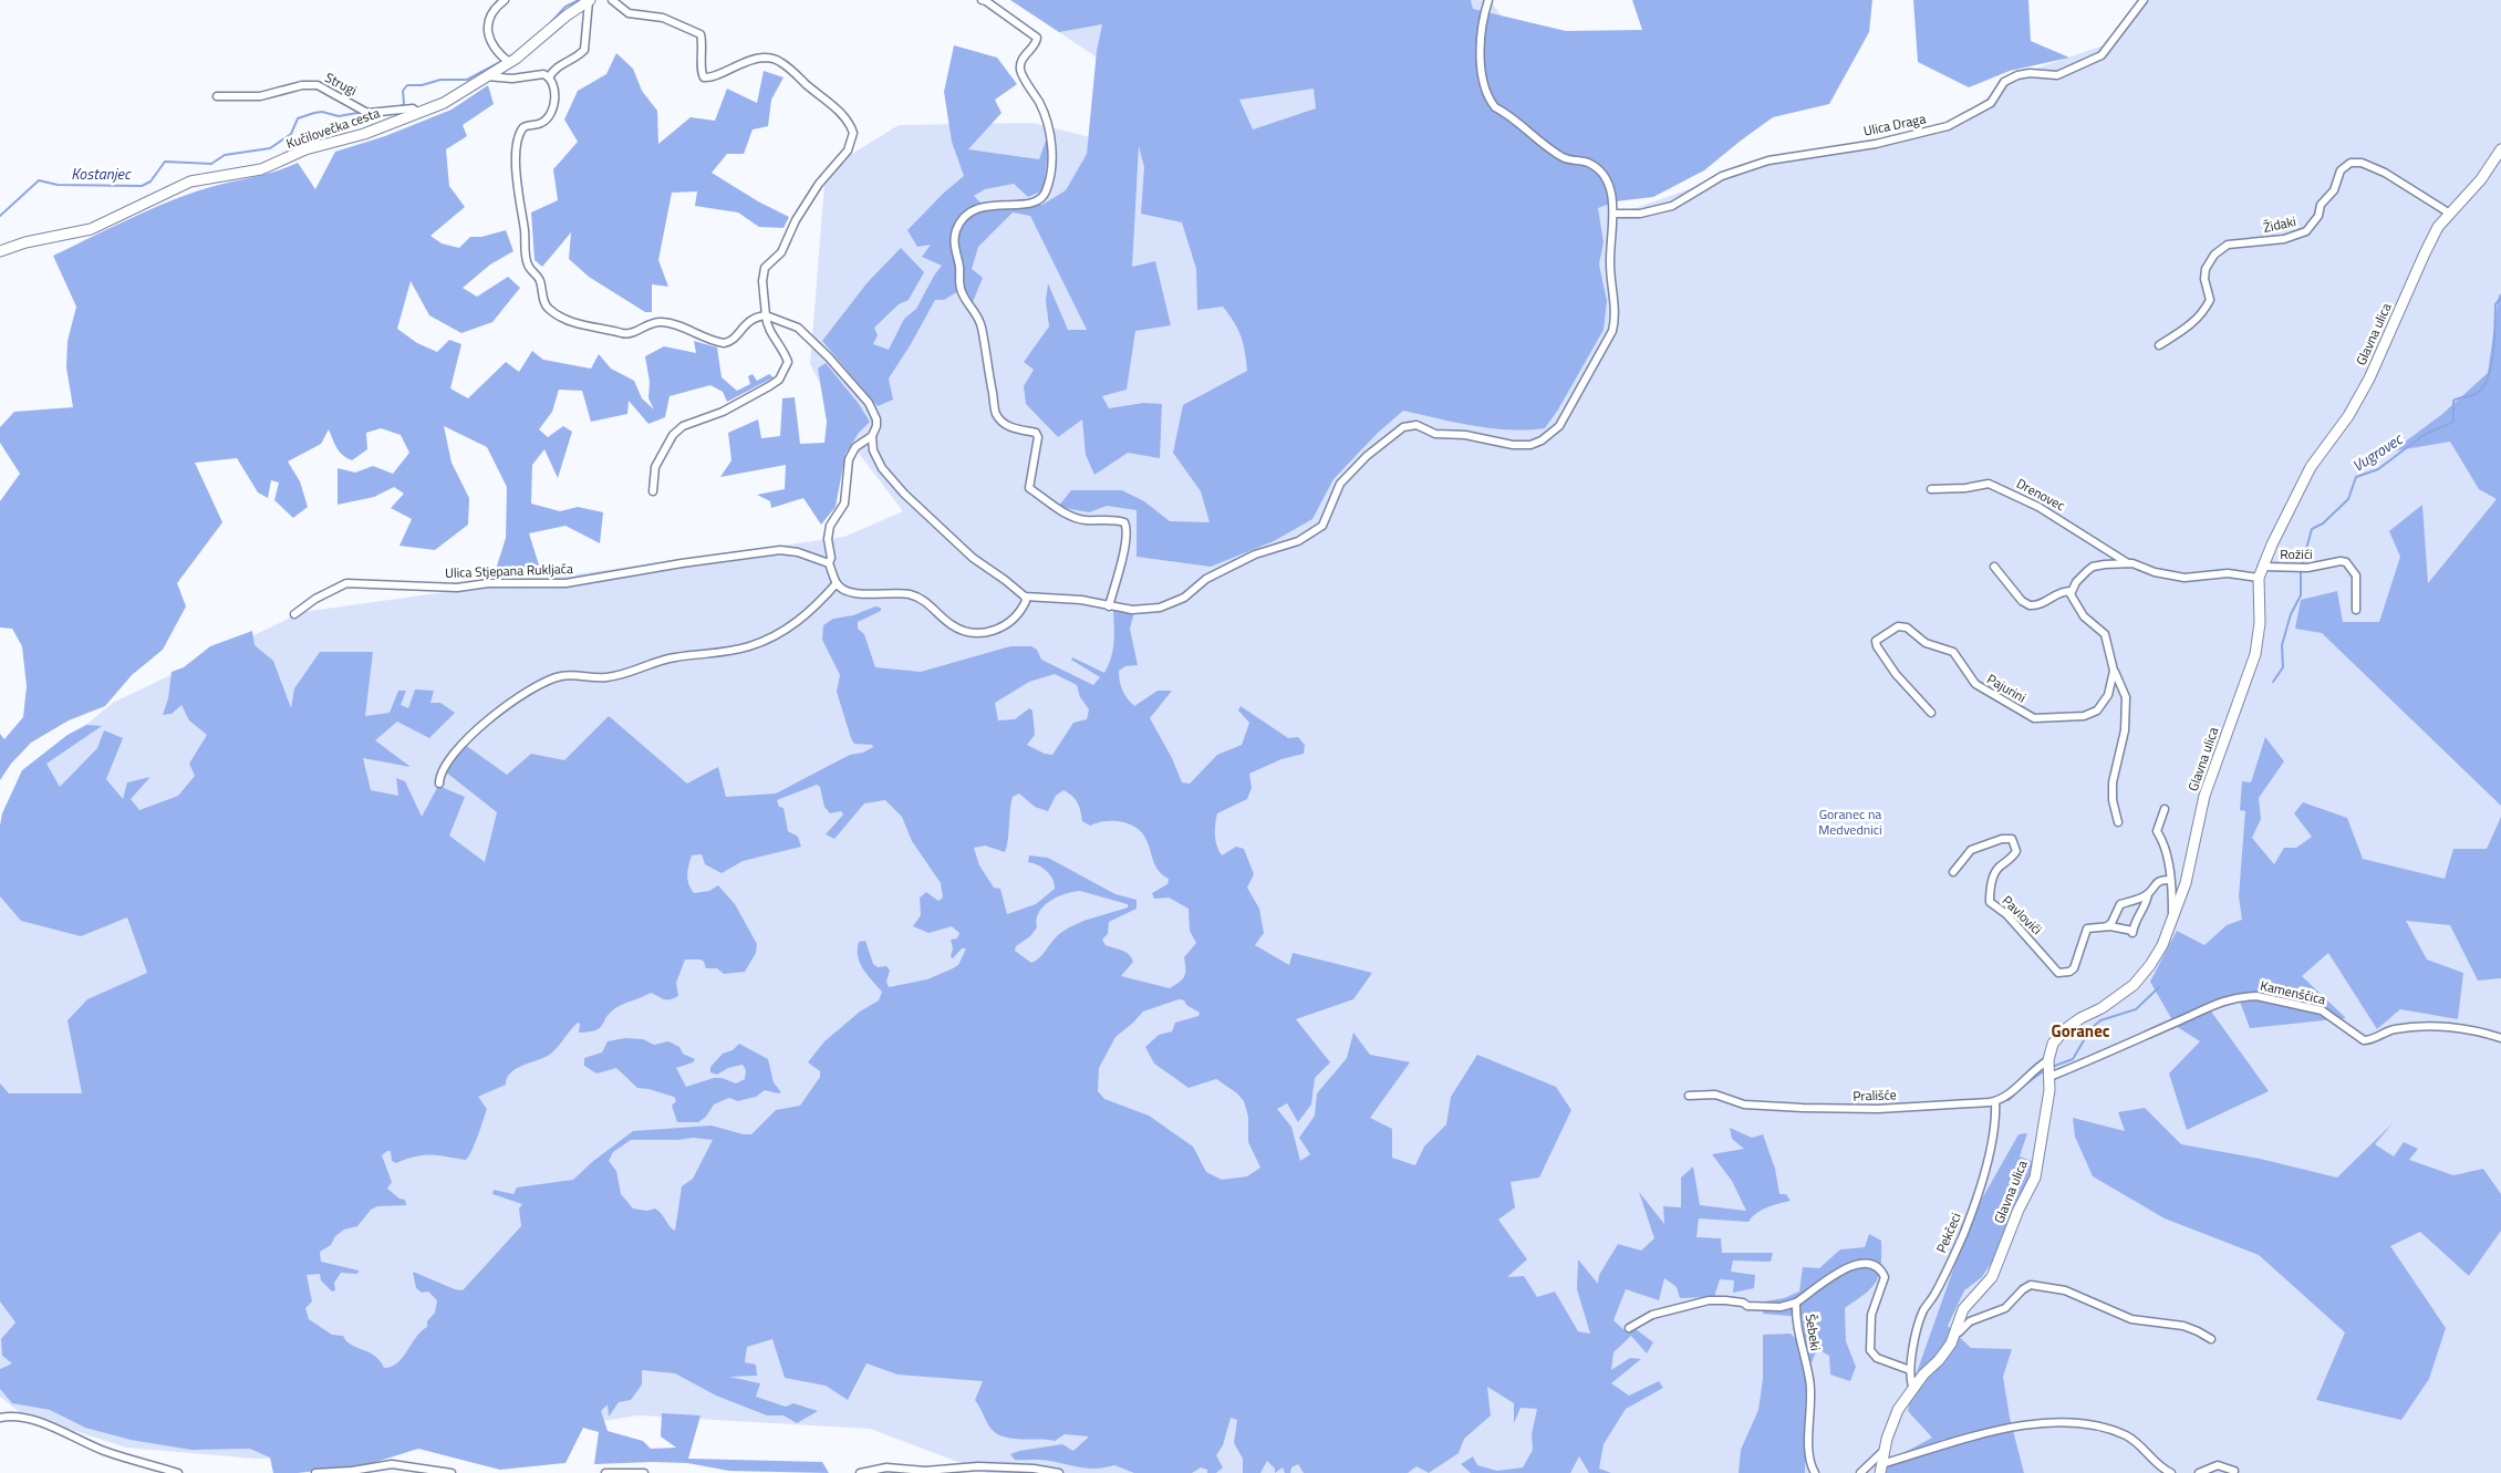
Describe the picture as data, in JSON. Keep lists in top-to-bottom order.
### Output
{
  "streets": {
    "street": [
      "Strugi",
      "Ulica Draga",
      "Kučilovečka cesta",
      "Židaki",
      "Glavna ulica",
      "Drenovec",
      "Rožići",
      "Ulica Stjepana Rukljača",
      "Pajurini",
      "Pavlovići",
      "Kamenščica",
      "Prališće",
      "Pekčeci",
      "Šebeki"
    ]
  },
  "crossings": [
    ["Strugi", "Kučilovečka cesta"],
    ["Židaki", "Glavna ulica"],
    ["Glavna ulica", "Rožići"],
    ["Glavna ulica", "Kamenščica"],
    ["Glavna ulica", "Pekčeci"],
    ["Prališće", "Pekčeci"]
  ],
  "districts": ["Goranec"],
  "water": ["Kostanjec", "Vugrovec"],
  "parks": ["Goranec na Medvednici"]
}
